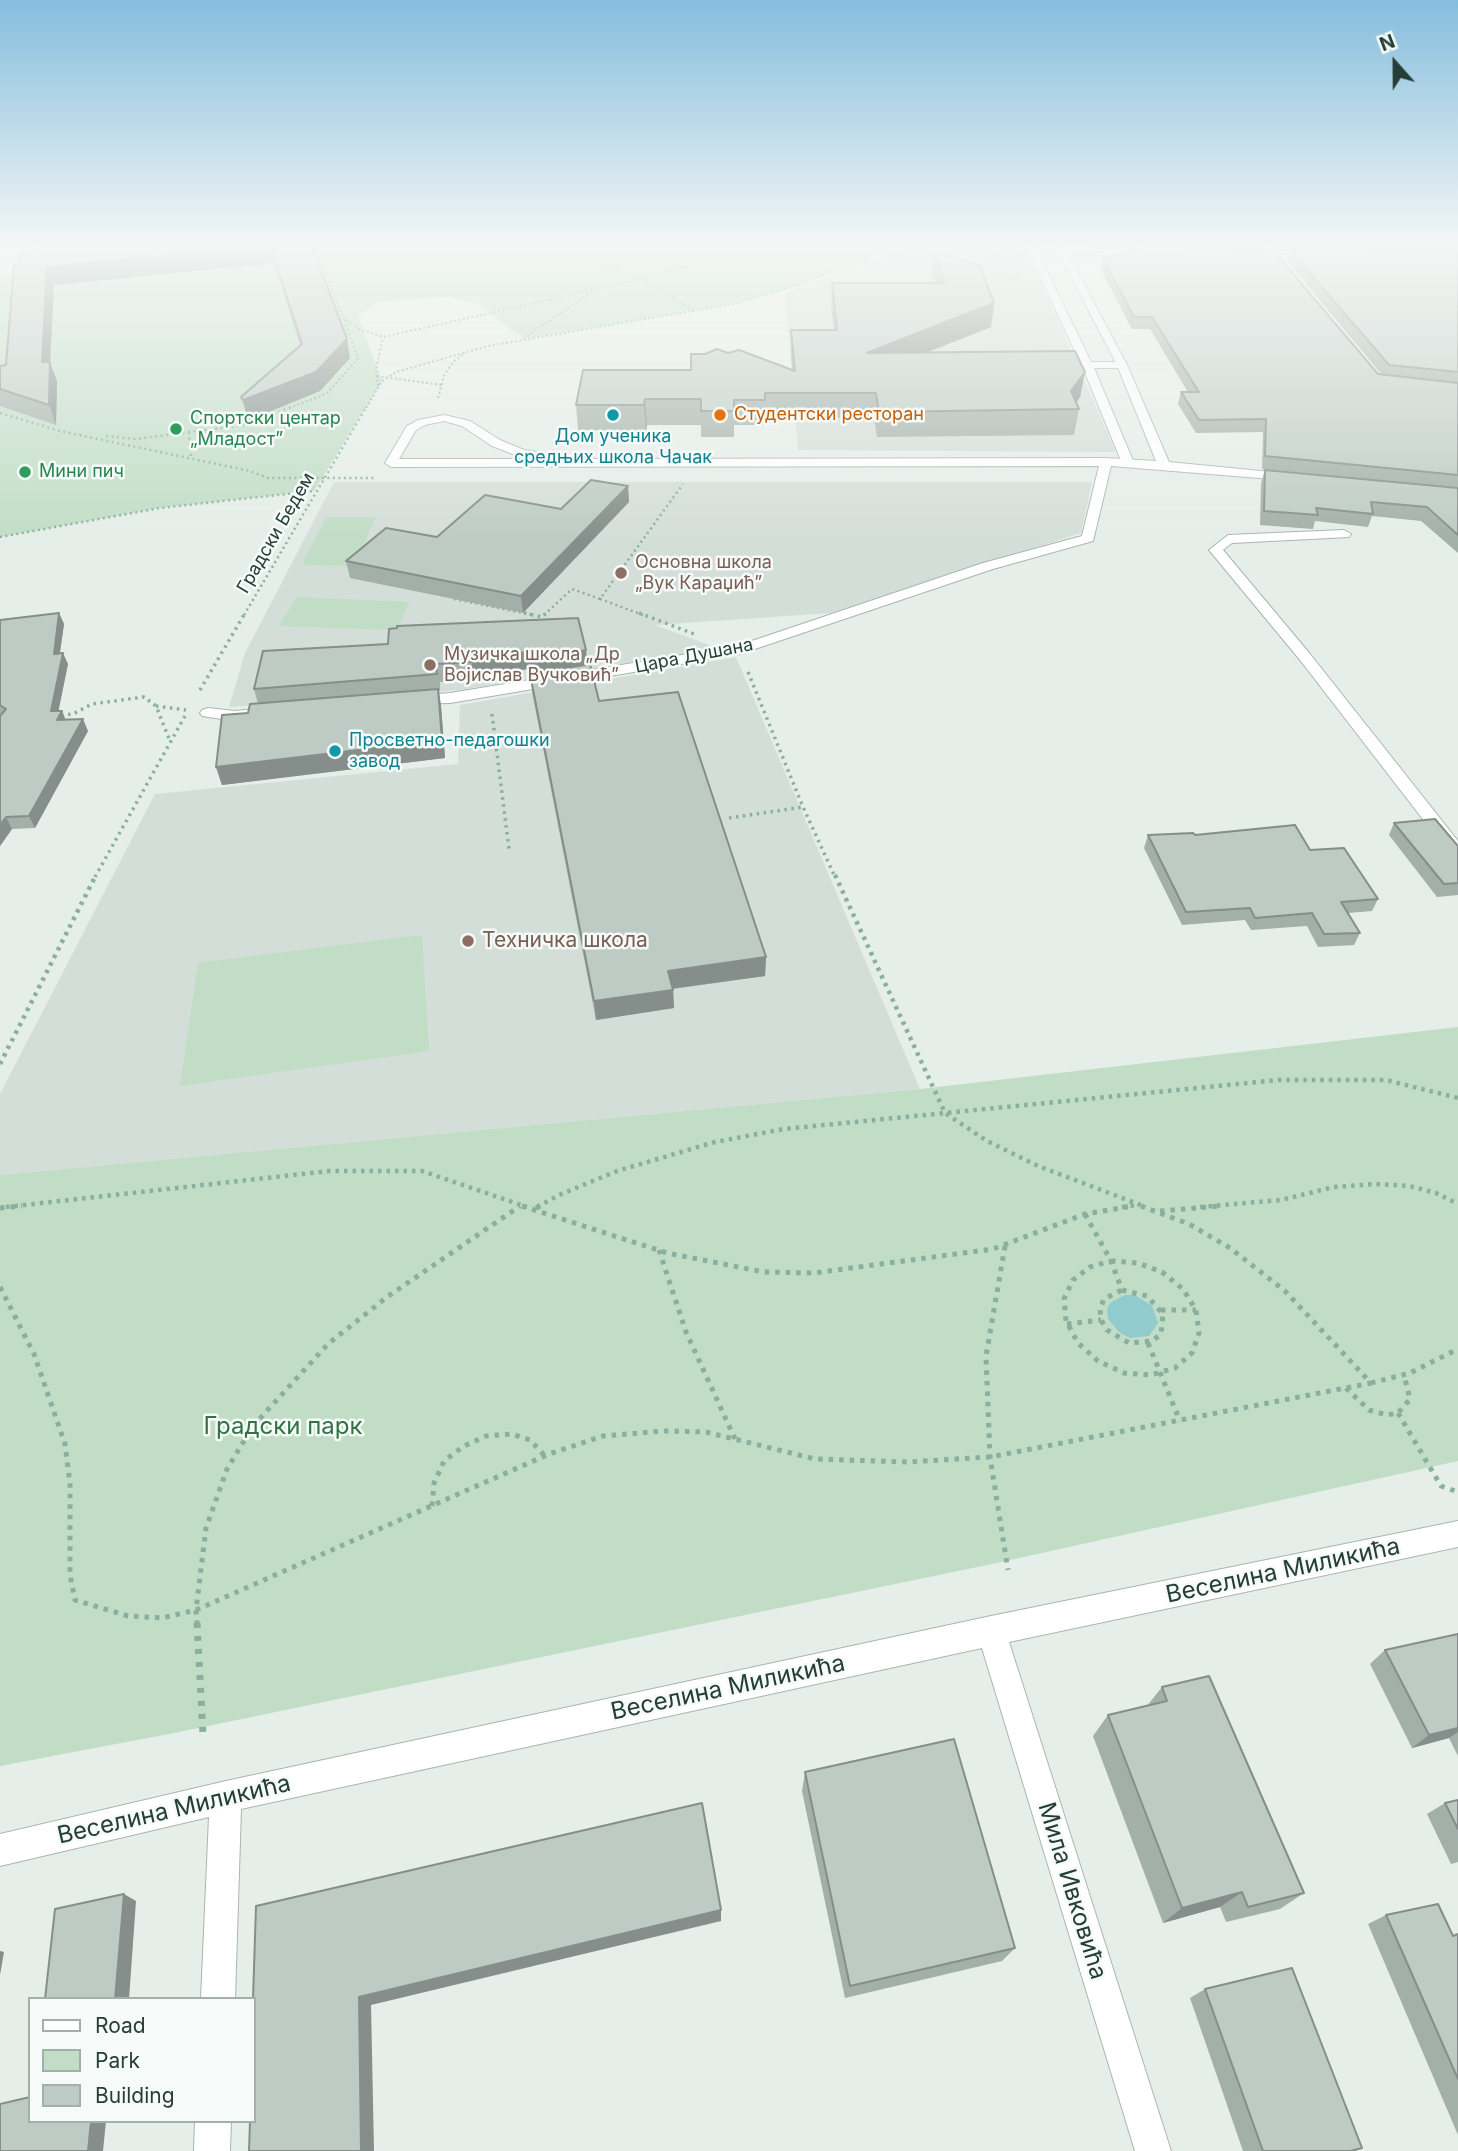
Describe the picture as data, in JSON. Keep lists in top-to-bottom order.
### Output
{
  "streets": {
    "street": ["Цара Душана", "Веселина Миликића", "Мила Ивковића"],
    "path": ["Градски Бедем"]
  },
  "crossings": [
    ["Веселина Миликића", "Мила Ивковића"]
  ],
  "parks": ["Градски парк"],
  "places": [
    "Дом ученика средњих школа Чачак",
    "Студентски ресторан",
    "Спортски центар „Младост”",
    "Мини пич",
    "Основна школа „Вук Караџић”",
    "Музичка школа „Др Војислав Вучковић”",
    "Просветно-педагошки завод",
    "Техничка школа"
  ],
  "legend": ["Road", "Park", "Building"],
  "north": "top"
}
